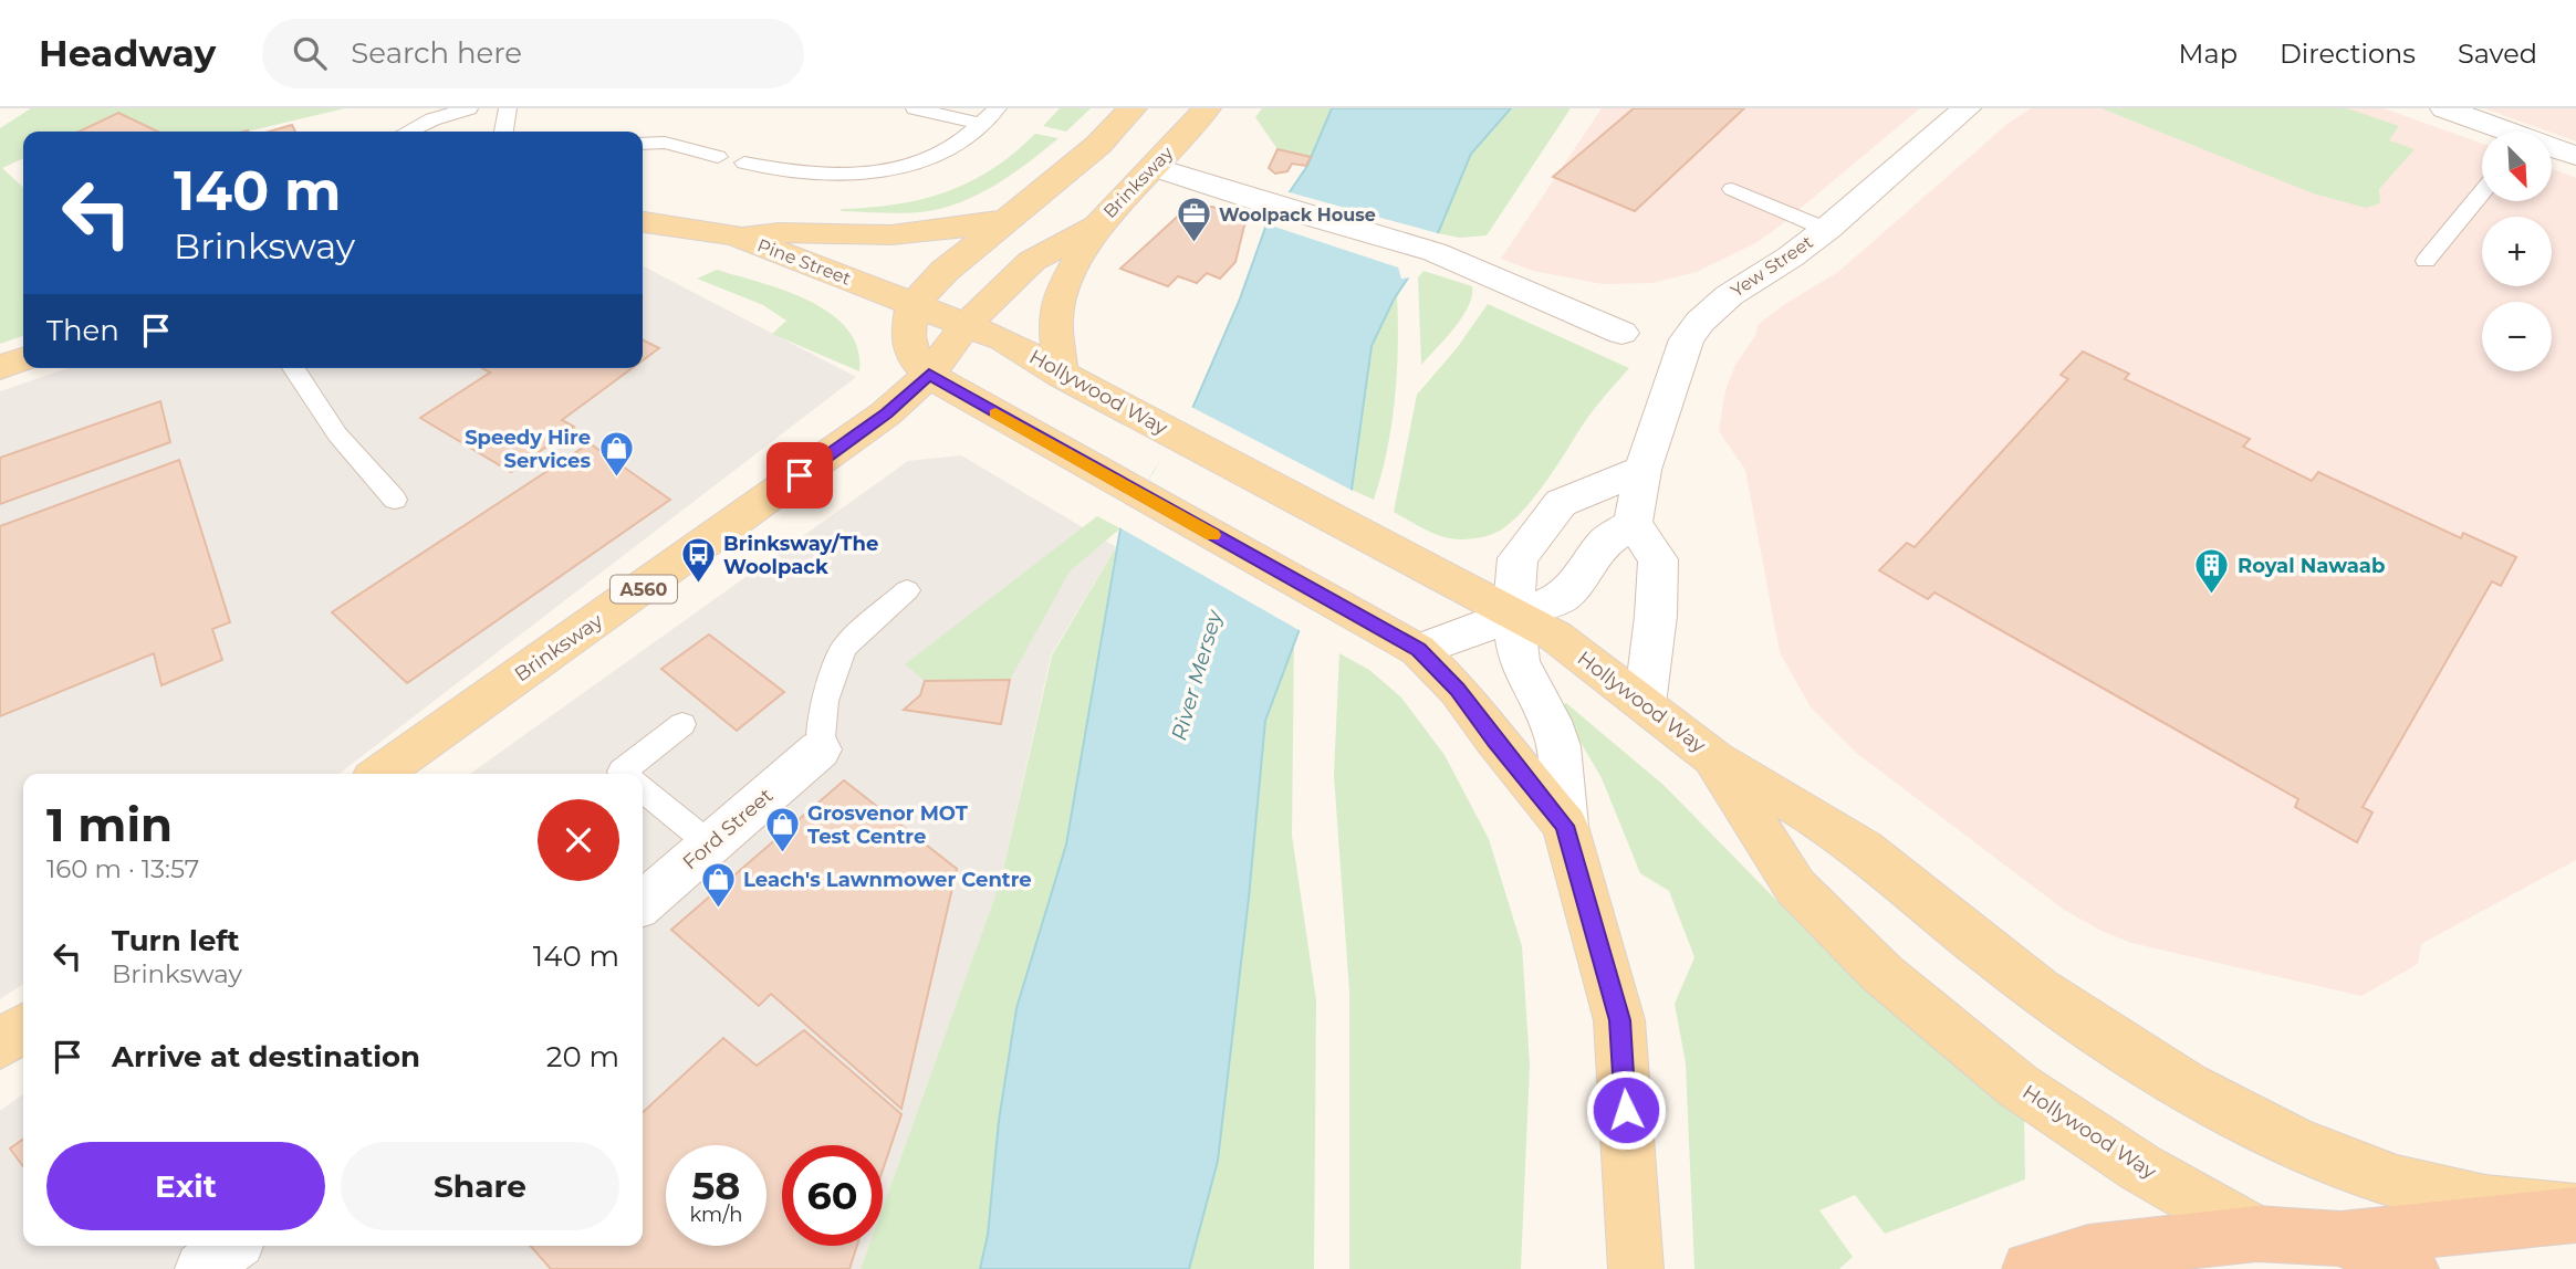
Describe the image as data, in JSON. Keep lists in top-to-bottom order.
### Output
{
  "streets": {
    "main road": [
      "Brinksway",
      "Pine Street",
      "Hollywood Way",
      "A560"
    ],
    "street": ["Yew Street", "Ford Street"]
  },
  "crossings": [
    ["Brinksway", "Pine Street"],
    ["Brinksway", "Hollywood Way"],
    ["Pine Street", "Hollywood Way"]
  ],
  "water": ["River Mersey"],
  "places": {
    "office": ["Woolpack House"],
    "shop": ["Speedy Hire Services", "Grosvenor MOT Test Centre", "Leach's Lawnmower Centre"],
    "bus stop": ["Brinksway/The Woolpack"],
    "building": ["Royal Nawaab"]
  },
  "north": "bottom right",
  "page": {
    "header": "Headway",
    "search": "Search here",
    "nav": ["Map", "Directions", "Saved"],
    "map_buttons": ["+", "−"],
    "turn": ["140 m", "Brinksway"],
    "then": "Then",
    "heading": ["1 min", "160 m · 13:57"],
    "list": [
      {
        "name": "Turn left",
        "note": "Brinksway",
        "value": "140 m"
      },
      {
        "name": "Arrive at destination",
        "value": "20 m"
      }
    ],
    "buttons": ["Exit", "Share"],
    "speed": "58 km/h",
    "limit": "60"
  }
}
